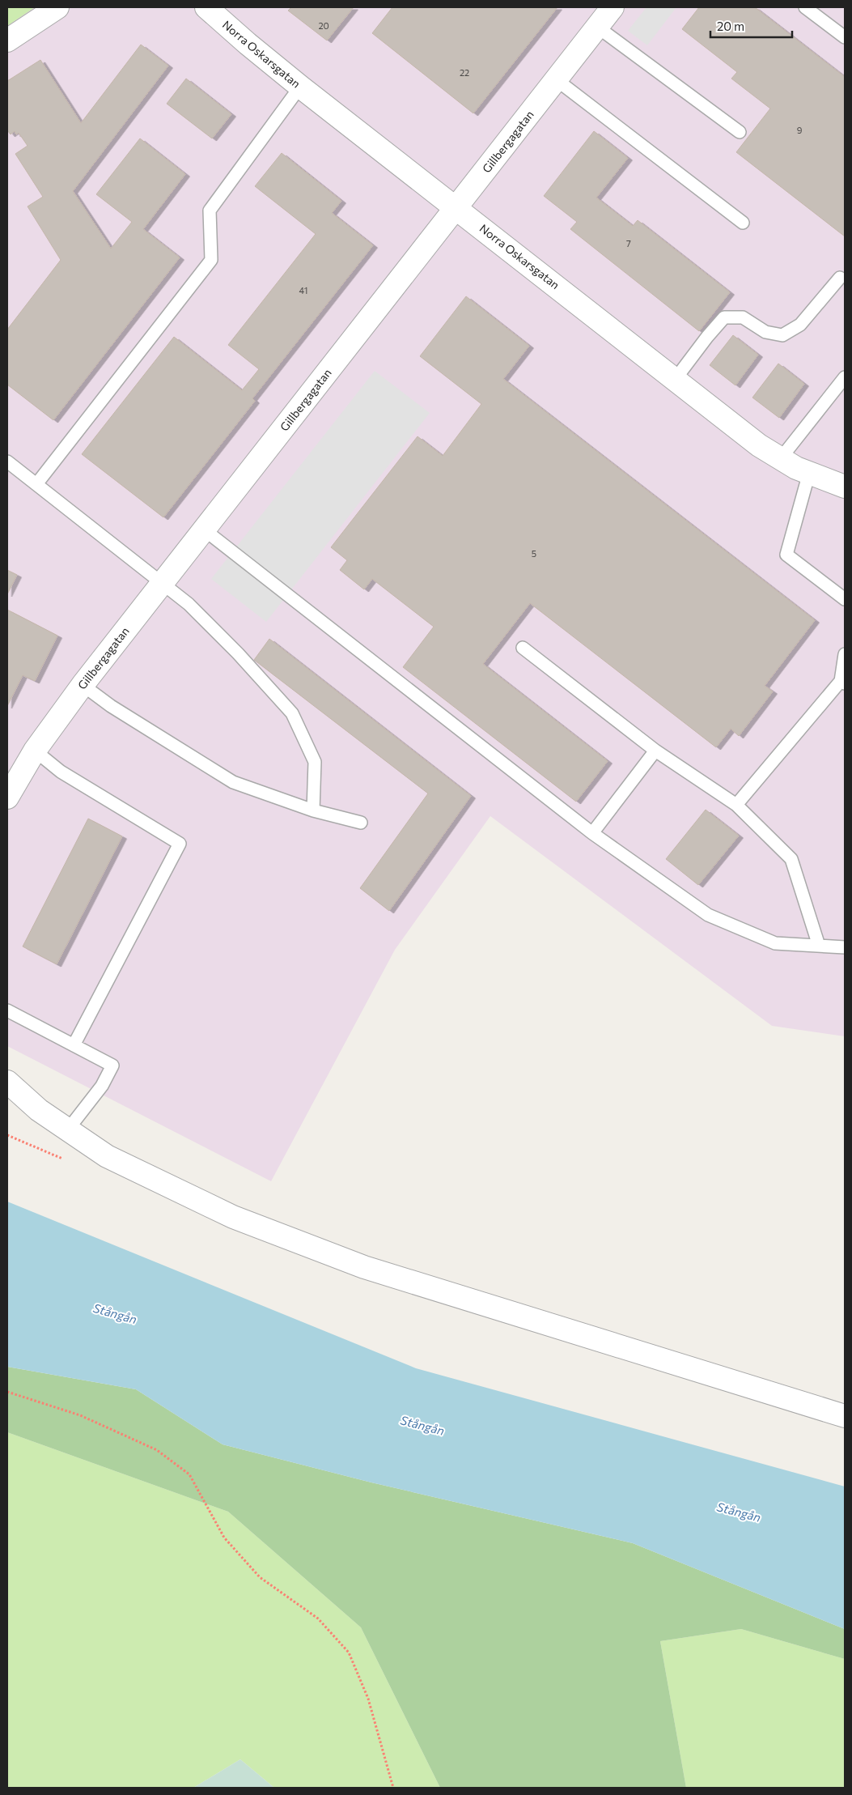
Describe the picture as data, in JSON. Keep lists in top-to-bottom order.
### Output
{
  "streets": {
    "street": ["Norra Oskarsgatan", "Gillbergagatan"]
  },
  "crossings": [
    ["Norra Oskarsgatan", "Gillbergagatan"]
  ],
  "water": ["Stångån"],
  "house_numbers": [
    "20",
    "22",
    "9",
    "7",
    "41",
    "5"
  ],
  "scale_bar": "20 m"
}
